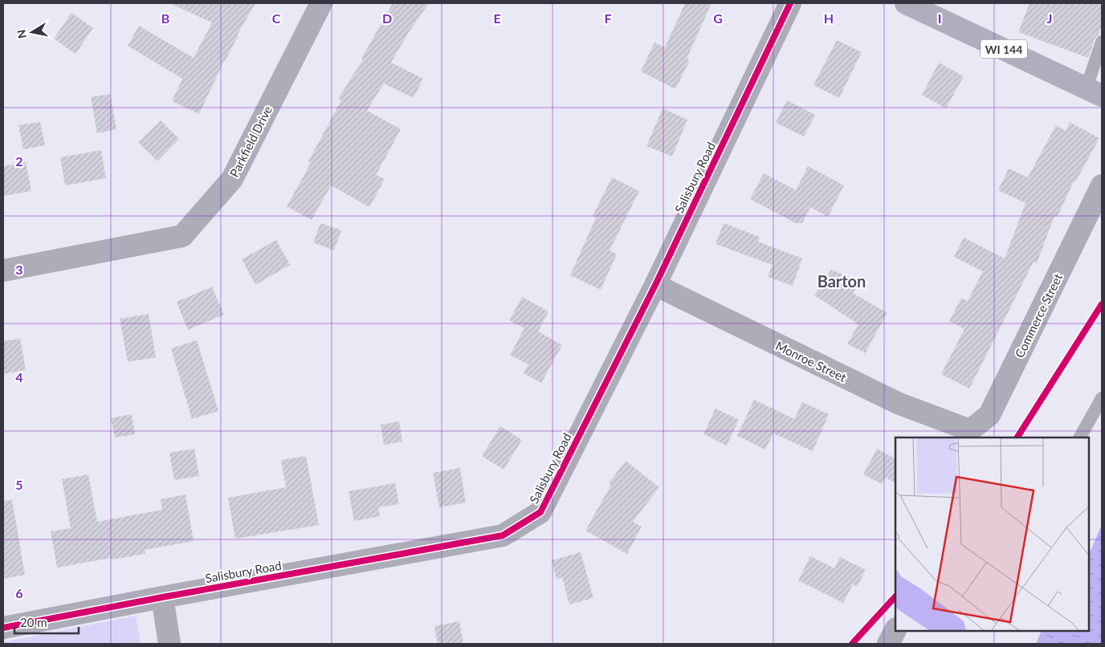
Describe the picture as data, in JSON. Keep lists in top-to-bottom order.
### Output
{
  "streets": {
    "main road": ["WI 144"],
    "street": [
      "Parkfield Drive",
      "Salisbury Road",
      "Commerce Street",
      "Monroe Street"
    ]
  },
  "crossings": [
    ["Salisbury Road", "Monroe Street"],
    ["Commerce Street", "Monroe Street"]
  ],
  "districts": ["Barton"],
  "scale_bar": "20 m",
  "north": "left",
  "grid": {
    "columns": [
      "B",
      "C",
      "D",
      "E",
      "F",
      "G",
      "H",
      "I",
      "J"
    ],
    "rows": [
      "2",
      "3",
      "4",
      "5",
      "6"
    ]
  }
}
